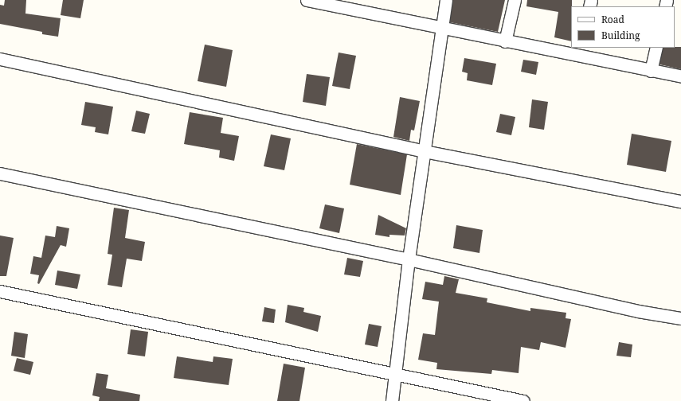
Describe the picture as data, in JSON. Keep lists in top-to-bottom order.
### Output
{
  "legend": ["Road", "Building"]
}
